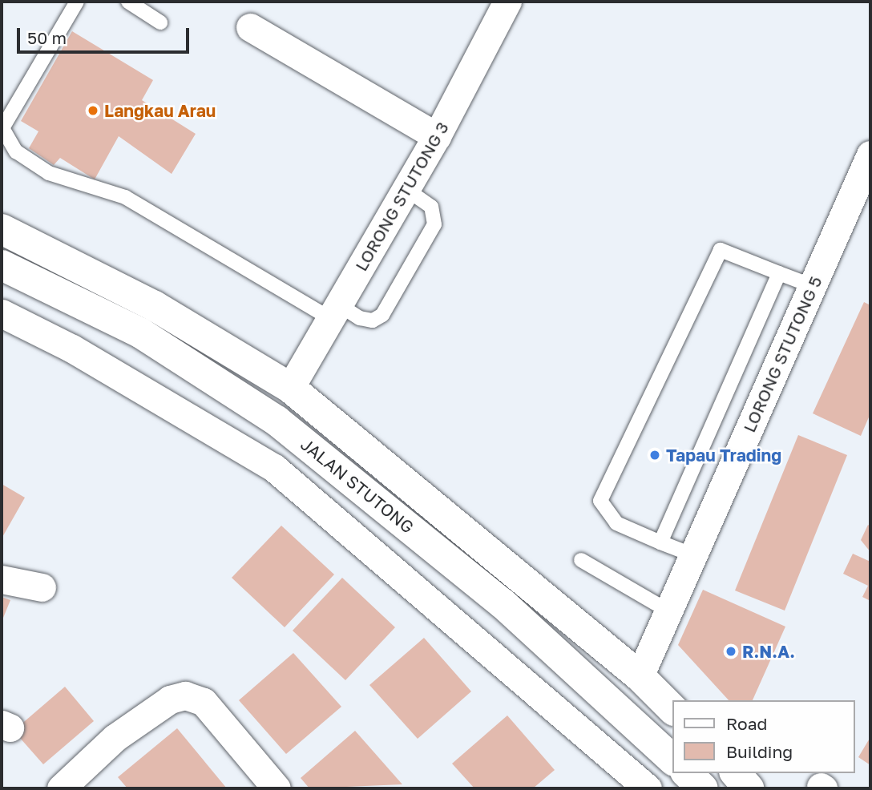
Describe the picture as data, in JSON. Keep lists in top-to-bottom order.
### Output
{
  "streets": {
    "main road": ["JALAN STUTONG"],
    "street": ["LORONG STUTONG 3", "LORONG STUTONG 5"]
  },
  "crossings": [
    ["LORONG STUTONG 3", "JALAN STUTONG"],
    ["LORONG STUTONG 5", "JALAN STUTONG"]
  ],
  "places": ["Langkau Arau", "Tapau Trading", "R.N.A."],
  "legend": ["Road", "Building"],
  "scale_bar": "50 m"
}
